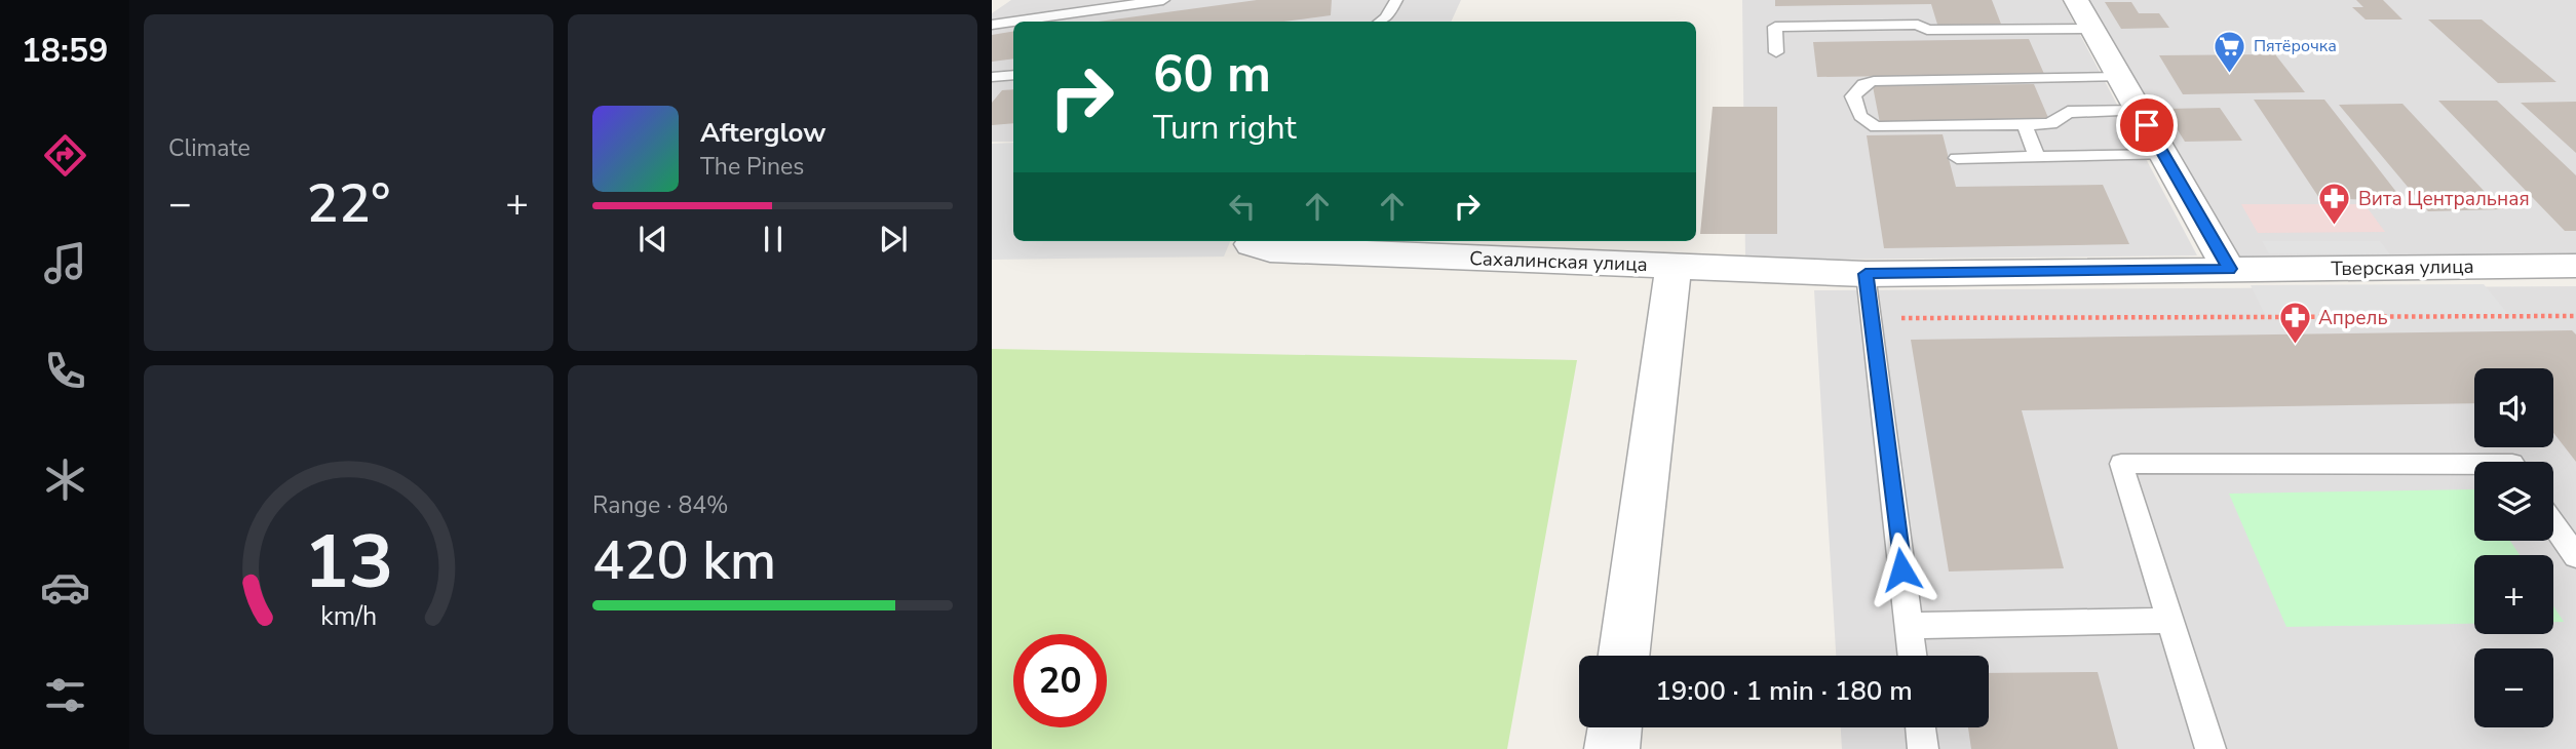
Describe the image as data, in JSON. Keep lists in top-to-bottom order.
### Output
{
  "streets": {
    "street": ["Сахалинская улица", "Тверская улица"]
  },
  "crossings": [
    ["Сахалинская улица", "Тверская улица"]
  ],
  "places": {
    "supermarket": ["Пятёрочка"],
    "pharmacy": ["Вита Центральная", "Апрель"]
  },
  "page": {
    "tabs": "18:59",
    "tile": [
      "Climate",
      ["Range · 84%", "420 km"]
    ],
    "turn": ["60 m", "Turn right"],
    "song": ["Afterglow", "The Pines"],
    "heat": ["−", "22°", "+"],
    "map_buttons": ["+", "−"],
    "limit": "20",
    "trip": "19:00 · 1 min · 180 m",
    "gauge": ["13", "km/h"]
  }
}
